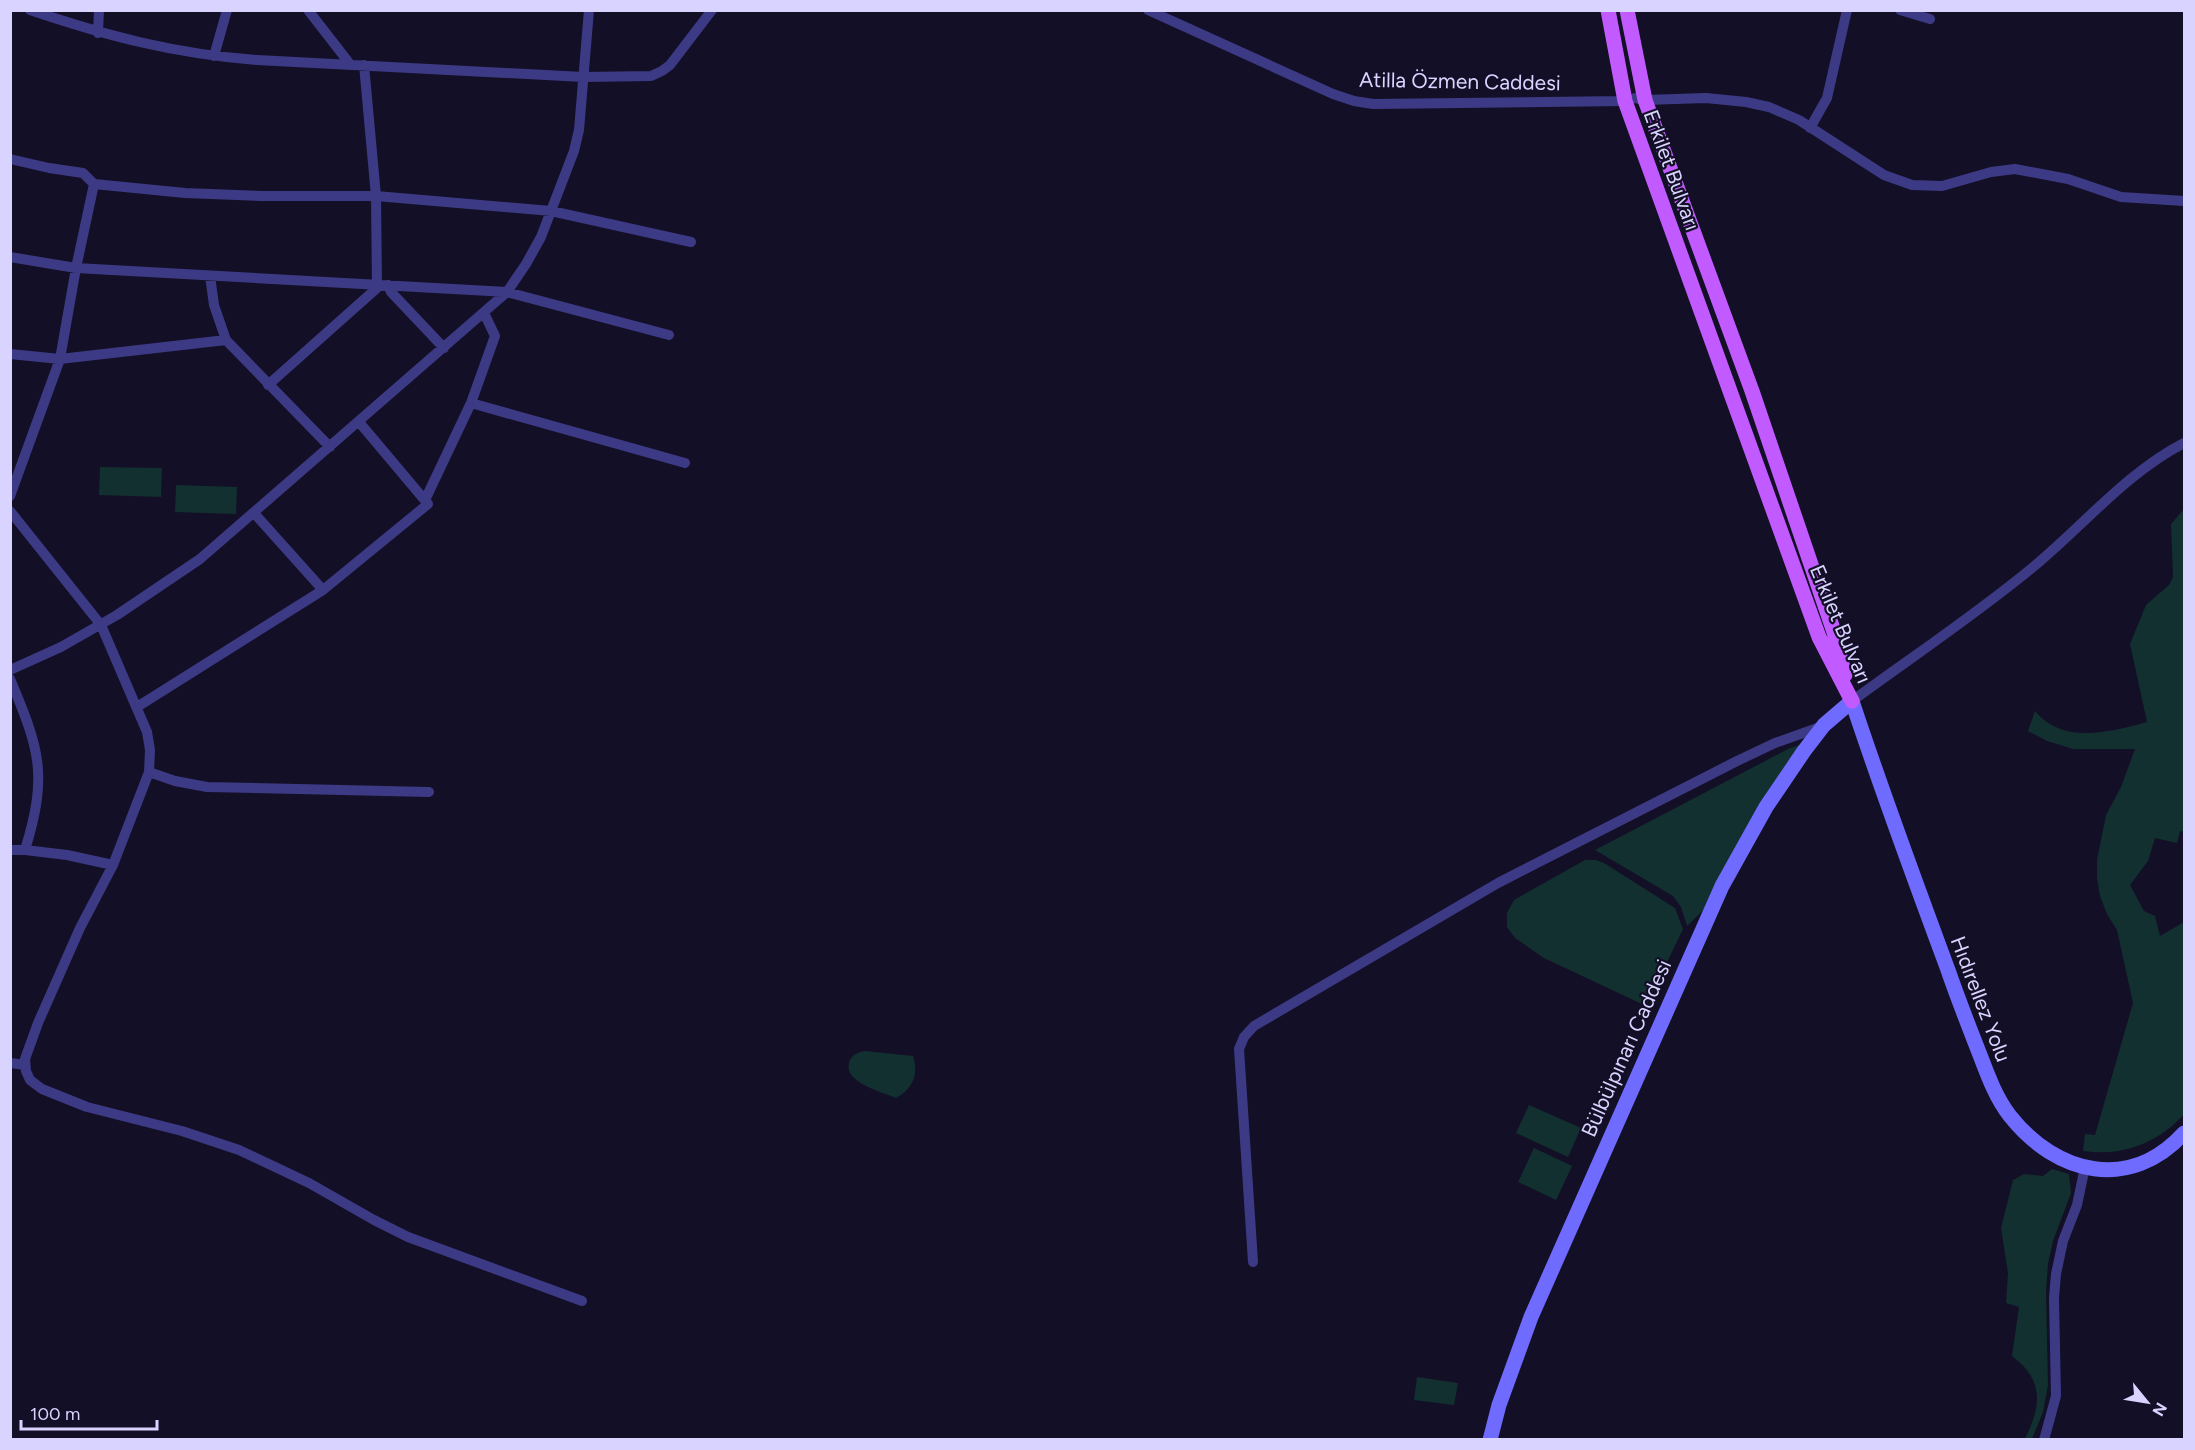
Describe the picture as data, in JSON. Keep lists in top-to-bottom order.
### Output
{
  "streets": {
    "main road": ["Erkilet Bulvarı"],
    "street": ["Atilla Özmen Caddesi", "Hıdırellez Yolu", "Bülbülpınarı Caddesi"]
  },
  "crossings": [
    ["Atilla Özmen Caddesi", "Erkilet Bulvarı"],
    ["Erkilet Bulvarı", "Hıdırellez Yolu"],
    ["Erkilet Bulvarı", "Bülbülpınarı Caddesi"],
    ["Hıdırellez Yolu", "Bülbülpınarı Caddesi"]
  ],
  "scale_bar": "100 m",
  "north": "bottom right"
}
